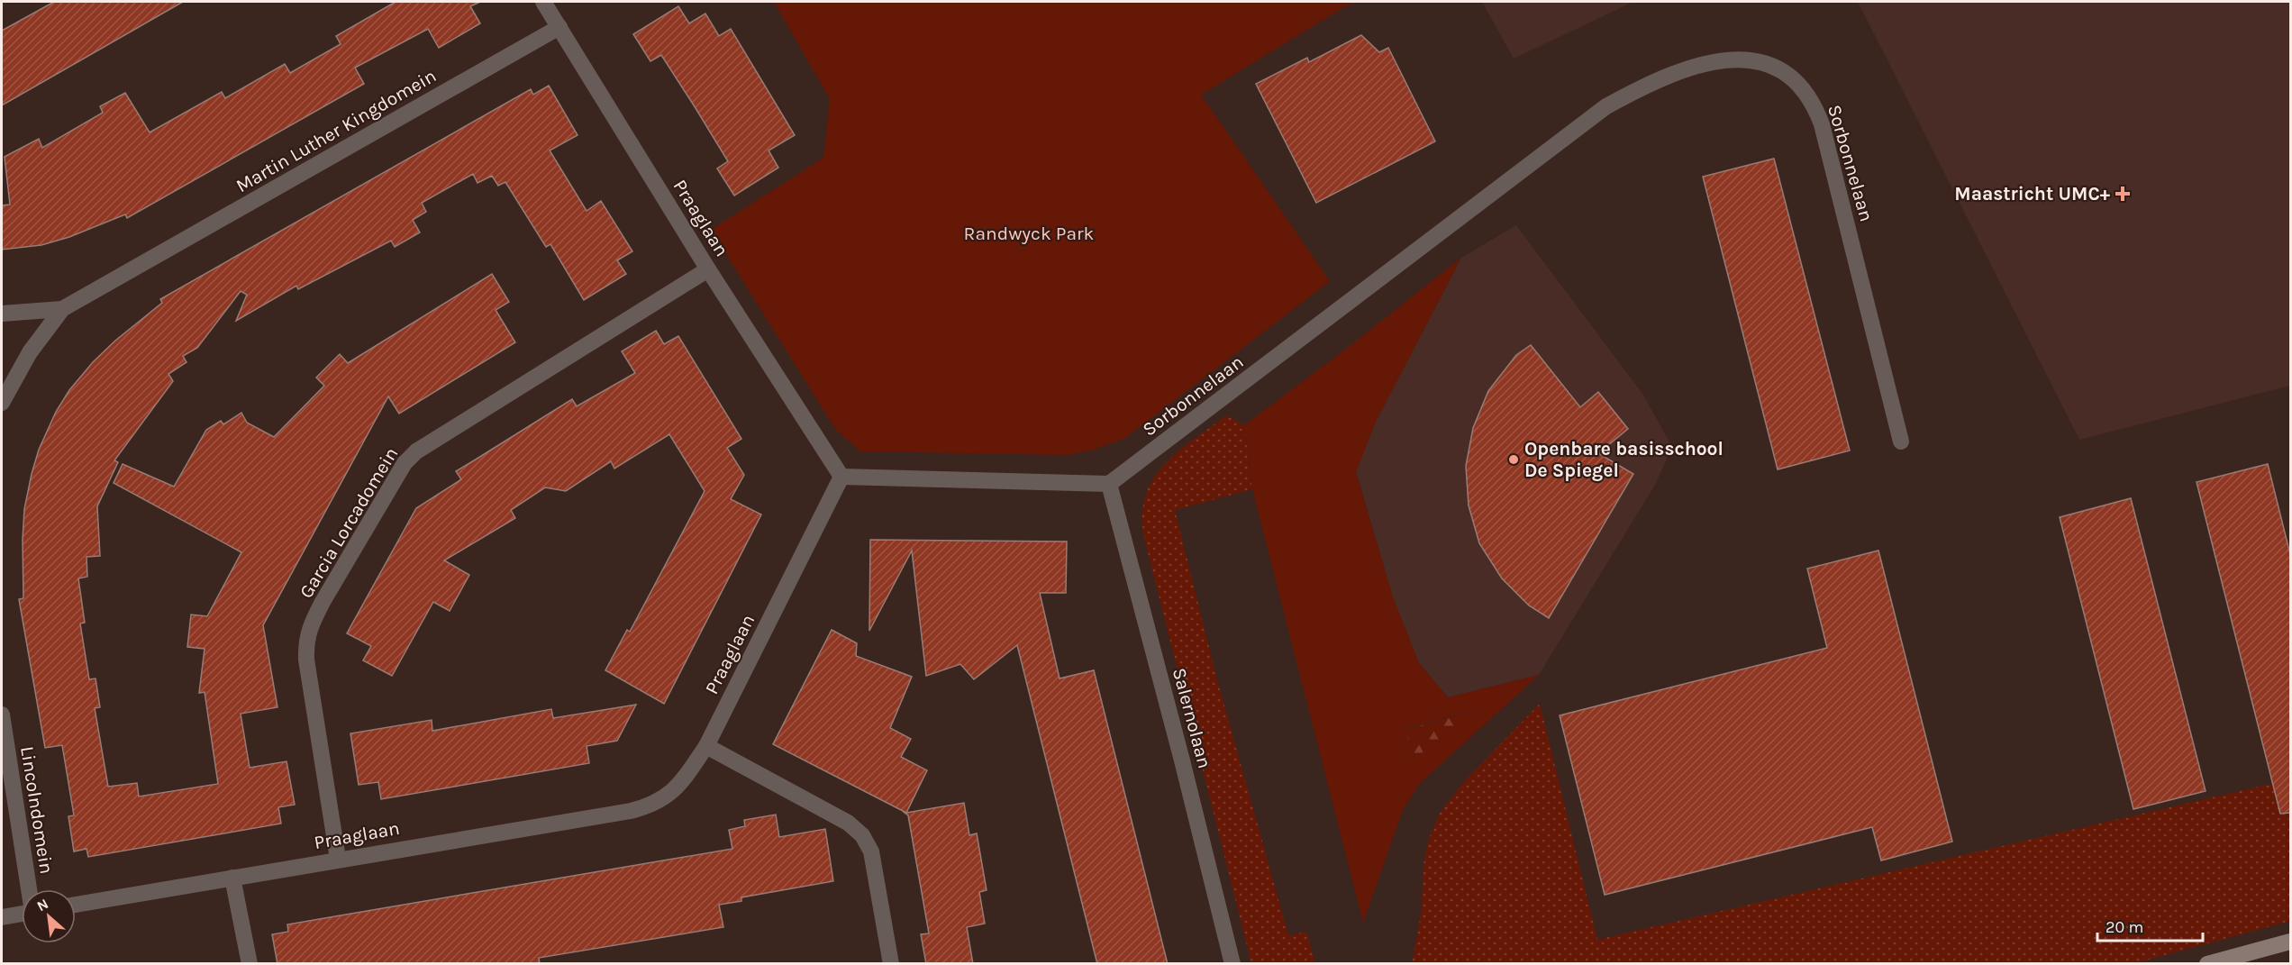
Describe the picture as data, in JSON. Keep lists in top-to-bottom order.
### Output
{
  "streets": {
    "street": [
      "Martin Luther Kingdomein",
      "Sorbonnelaan",
      "Praaglaan",
      "Garcia Lorcadomein",
      "Salernolaan",
      "Lincolndomein"
    ]
  },
  "crossings": [
    ["Martin Luther Kingdomein", "Praaglaan"],
    ["Sorbonnelaan", "Salernolaan"],
    ["Praaglaan", "Garcia Lorcadomein"]
  ],
  "parks": ["Randwyck Park"],
  "places": {
    "health": ["Maastricht UMC+"],
    "other": ["Openbare basisschool De Spiegel"]
  },
  "scale_bar": "20 m",
  "north": "top left"
}
